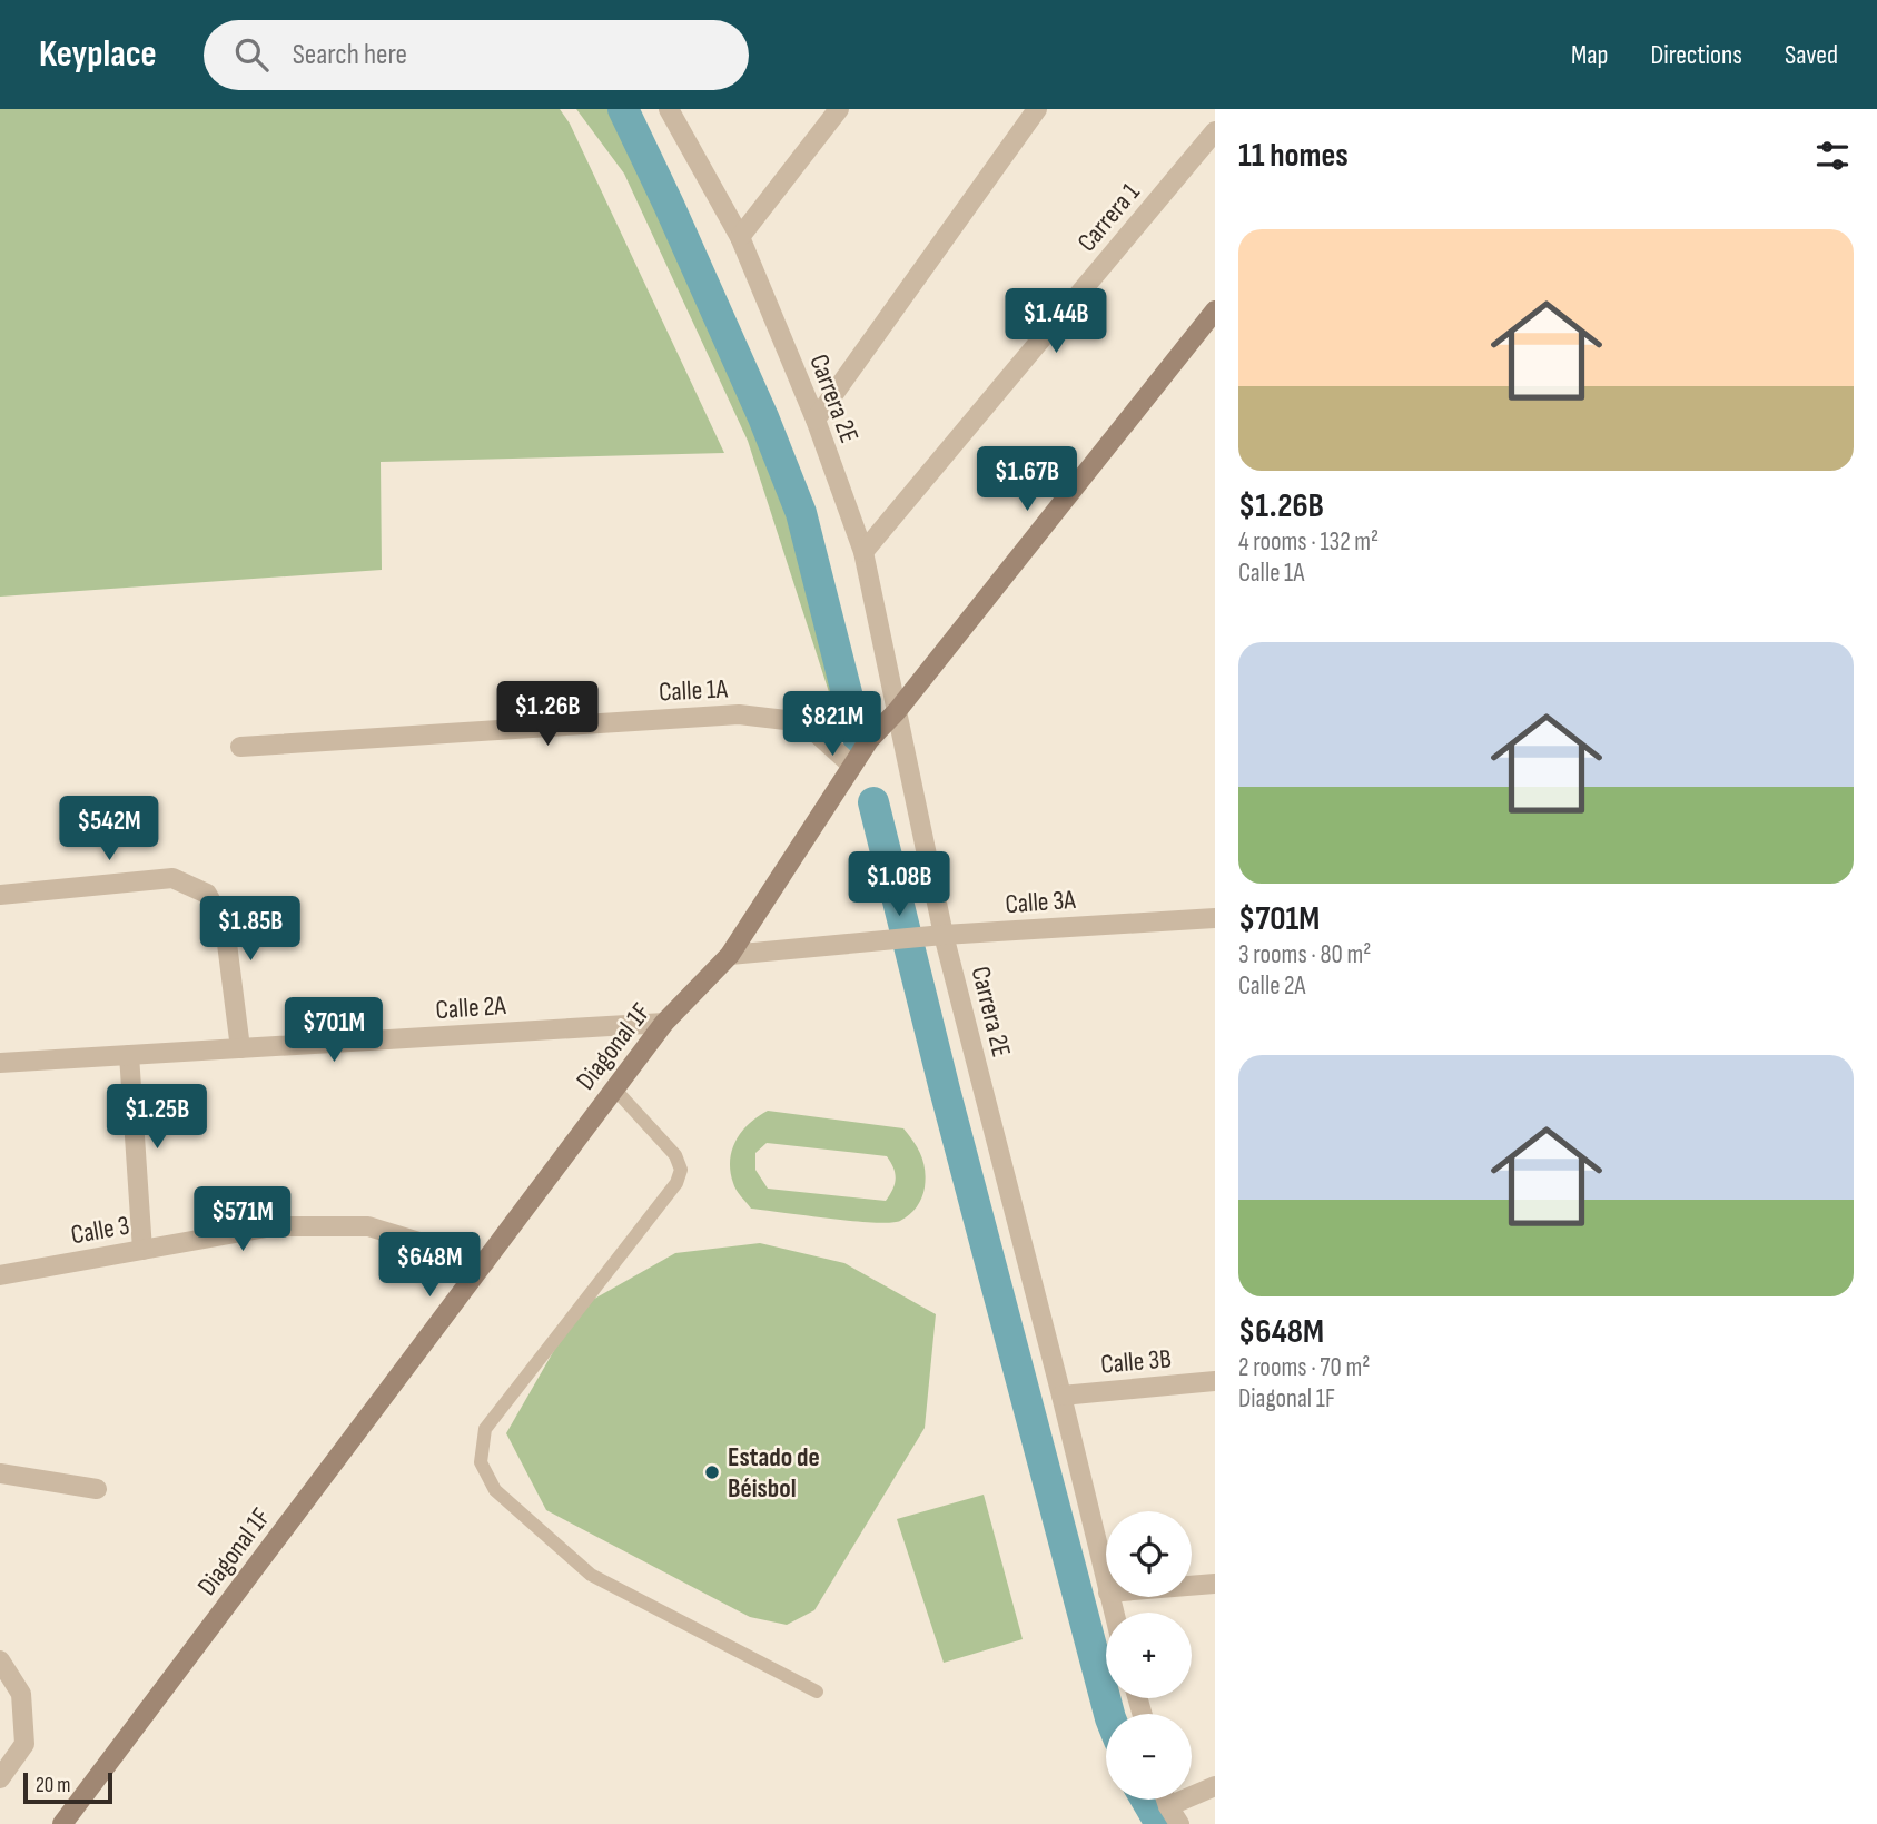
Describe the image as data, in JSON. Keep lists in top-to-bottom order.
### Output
{
  "streets": {
    "main road": ["Diagonal 1F"],
    "street": [
      "Carrera 1",
      "Carrera 2E",
      "Calle 1A",
      "Calle 3A",
      "Calle 2A",
      "Calle 3",
      "Calle 3B"
    ]
  },
  "crossings": [
    ["Carrera 1", "Carrera 2E"],
    ["Carrera 2E", "Calle 3A"],
    ["Carrera 2E", "Diagonal 1F"],
    ["Carrera 2E", "Calle 3B"],
    ["Calle 1A", "Diagonal 1F"],
    ["Calle 3A", "Diagonal 1F"],
    ["Calle 2A", "Diagonal 1F"],
    ["Diagonal 1F", "Calle 3"]
  ],
  "places": ["Estado de Béisbol"],
  "scale_bar": "20 m",
  "page": {
    "header": "Keyplace",
    "search": "Search here",
    "nav": ["Map", "Directions", "Saved"],
    "heading": "11 homes",
    "list": [
      {
        "name": "$1.26B",
        "note": "4 rooms · 132 m² · Calle 1A"
      },
      {
        "name": "$701M",
        "note": "3 rooms · 80 m² · Calle 2A"
      },
      {
        "name": "$648M",
        "note": "2 rooms · 70 m² · Diagonal 1F"
      }
    ],
    "price": [
      "$1.44B",
      "$1.67B",
      "$1.26B",
      "$821M",
      "$542M",
      "$1.08B",
      "$1.85B",
      "$701M",
      "$1.25B",
      "$571M",
      "$648M"
    ],
    "map_buttons": ["+", "−"],
    "scale": "20 m"
  }
}
